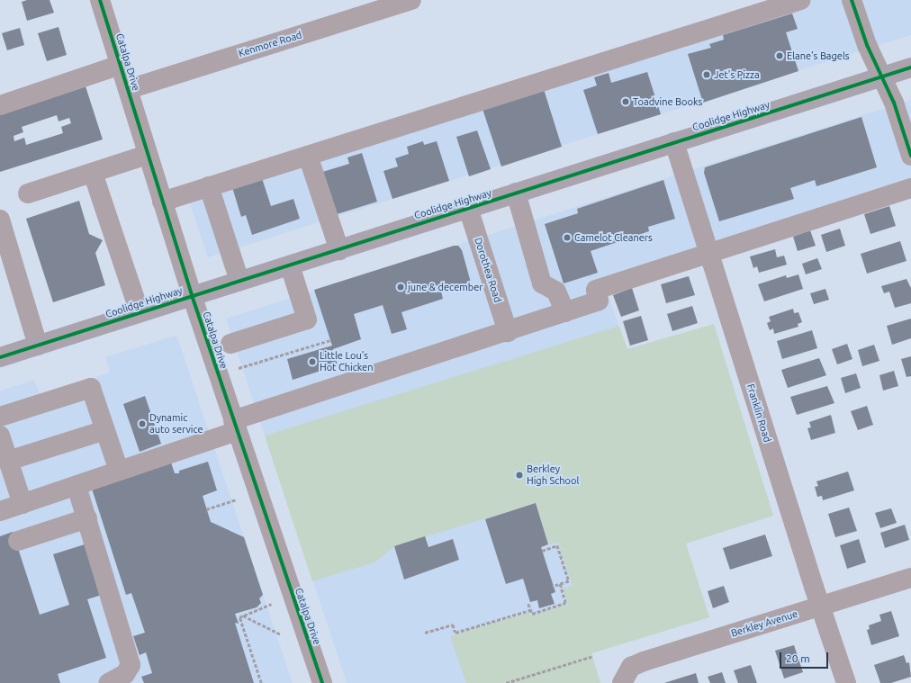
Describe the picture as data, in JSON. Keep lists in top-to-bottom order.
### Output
{
  "streets": {
    "main road": ["Coolidge Highway"],
    "street": [
      "Kenmore Road",
      "Catalpa Drive",
      "Dorothea Road",
      "Franklin Road",
      "Berkley Avenue"
    ]
  },
  "crossings": [
    ["Kenmore Road", "Catalpa Drive"],
    ["Catalpa Drive", "Coolidge Highway"],
    ["Coolidge Highway", "Dorothea Road"],
    ["Coolidge Highway", "Franklin Road"],
    ["Franklin Road", "Berkley Avenue"]
  ],
  "places": [
    "Elane's Bagels",
    "Jet's Pizza",
    "Toadvine Books",
    "Camelot Cleaners",
    "june & december",
    "Little Lou's Hot Chicken",
    "Dynamic auto service",
    "Berkley High School"
  ],
  "scale_bar": "20 m"
}
